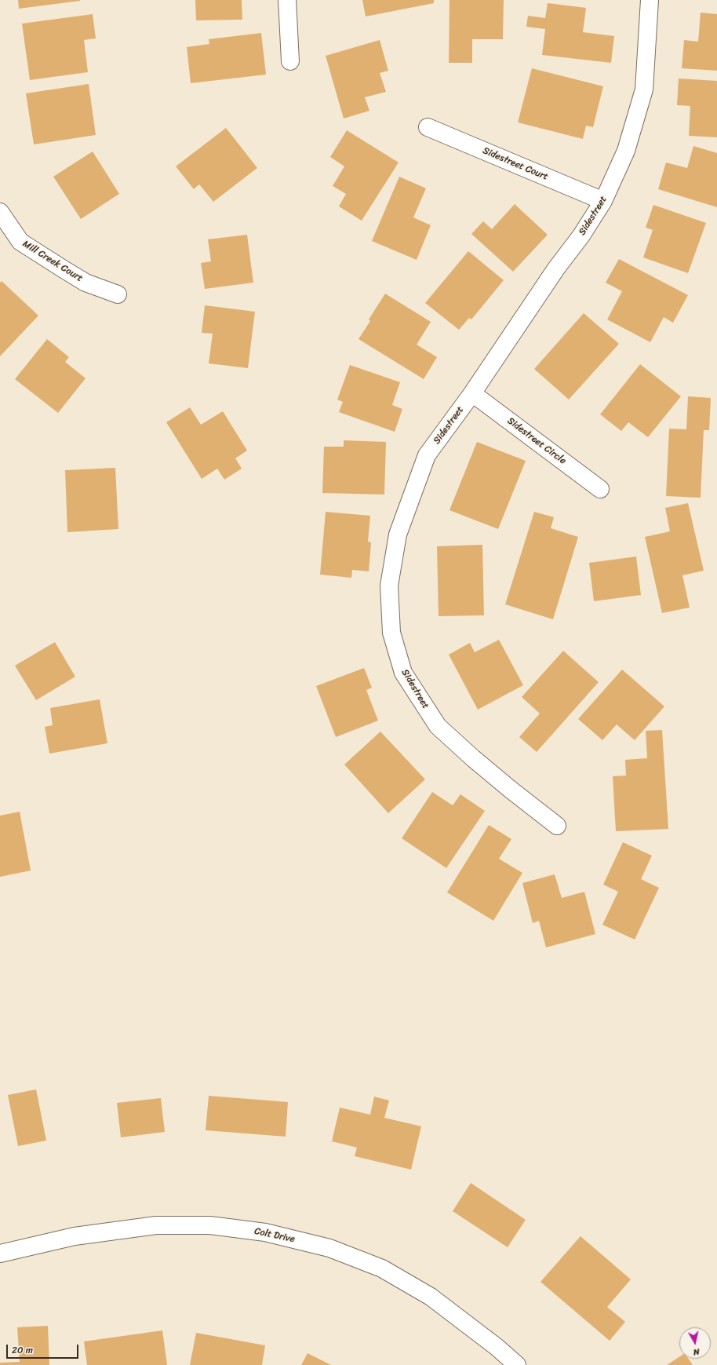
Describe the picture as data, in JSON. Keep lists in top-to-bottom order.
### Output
{
  "streets": {
    "street": [
      "Sidestreet Court",
      "Sidestreet",
      "Mill Creek Court",
      "Sidestreet Circle",
      "Colt Drive"
    ]
  },
  "crossings": [
    ["Sidestreet Court", "Sidestreet"],
    ["Sidestreet", "Sidestreet Circle"]
  ],
  "scale_bar": "20 m",
  "north": "bottom"
}
